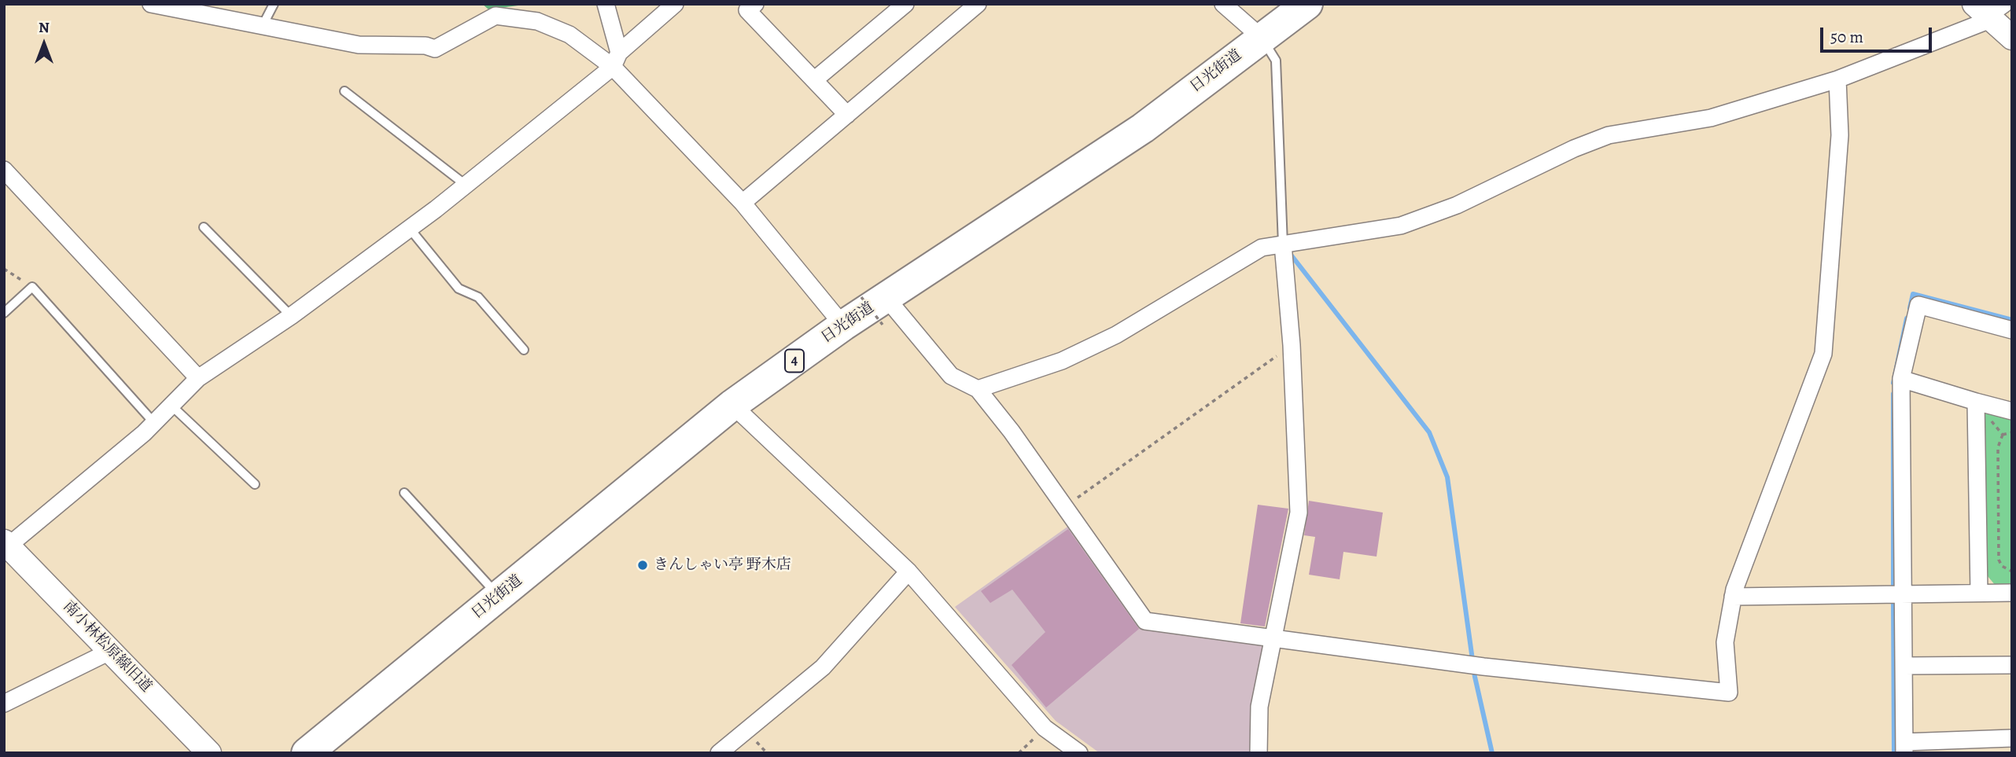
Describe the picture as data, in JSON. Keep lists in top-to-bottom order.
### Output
{
  "streets": {
    "highway": ["日光街道", "4"],
    "street": ["南小林松原線旧道"]
  },
  "places": ["きんしゃい亭 野木店"],
  "scale_bar": "50 m",
  "north": "top"
}
